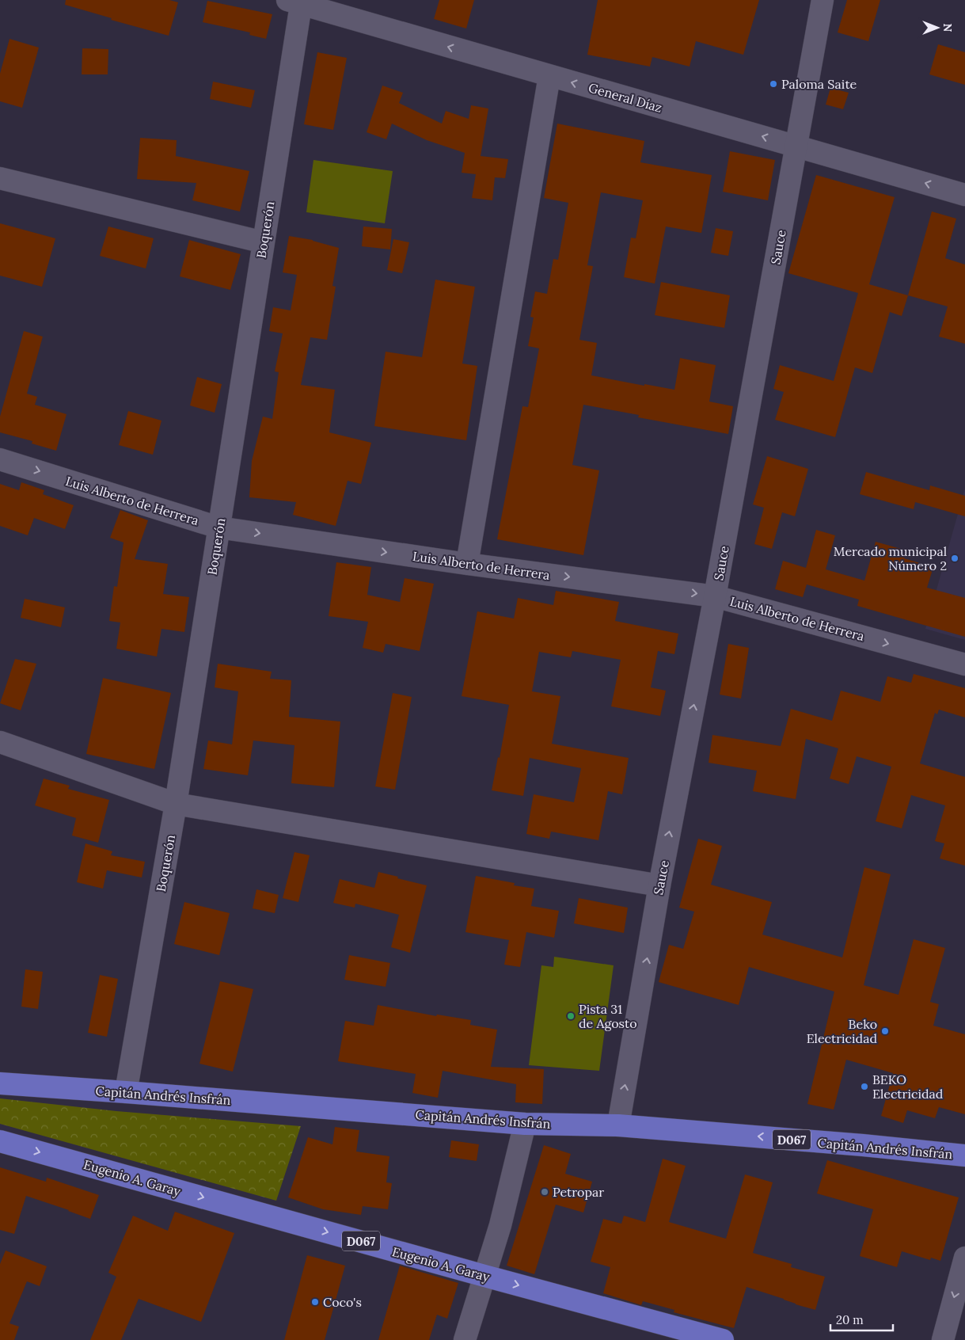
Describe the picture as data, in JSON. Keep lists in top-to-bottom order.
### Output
{
  "streets": {
    "main road": ["Capitán Andrés Insfrán", "D067", "Eugenio A. Garay"],
    "street": [
      "General Díaz",
      "Boquerón",
      "Sauce",
      "Luis Alberto de Herrera"
    ]
  },
  "crossings": [
    ["General Díaz", "Boquerón"],
    ["General Díaz", "Sauce"],
    ["Boquerón", "Luis Alberto de Herrera"],
    ["Boquerón", "Capitán Andrés Insfrán"],
    ["Sauce", "Luis Alberto de Herrera"],
    ["Sauce", "Capitán Andrés Insfrán"]
  ],
  "one_way": [
    "General Díaz",
    "Sauce",
    "Luis Alberto de Herrera",
    "Capitán Andrés Insfrán",
    "Eugenio A. Garay"
  ],
  "places": [
    "Paloma Saite",
    "Mercado municipal Número 2",
    "Pista 31 de Agosto",
    "Beko Electricidad",
    "BEKO Electricidad",
    "Petropar",
    "Coco's"
  ],
  "scale_bar": "20 m",
  "north": "right"
}
